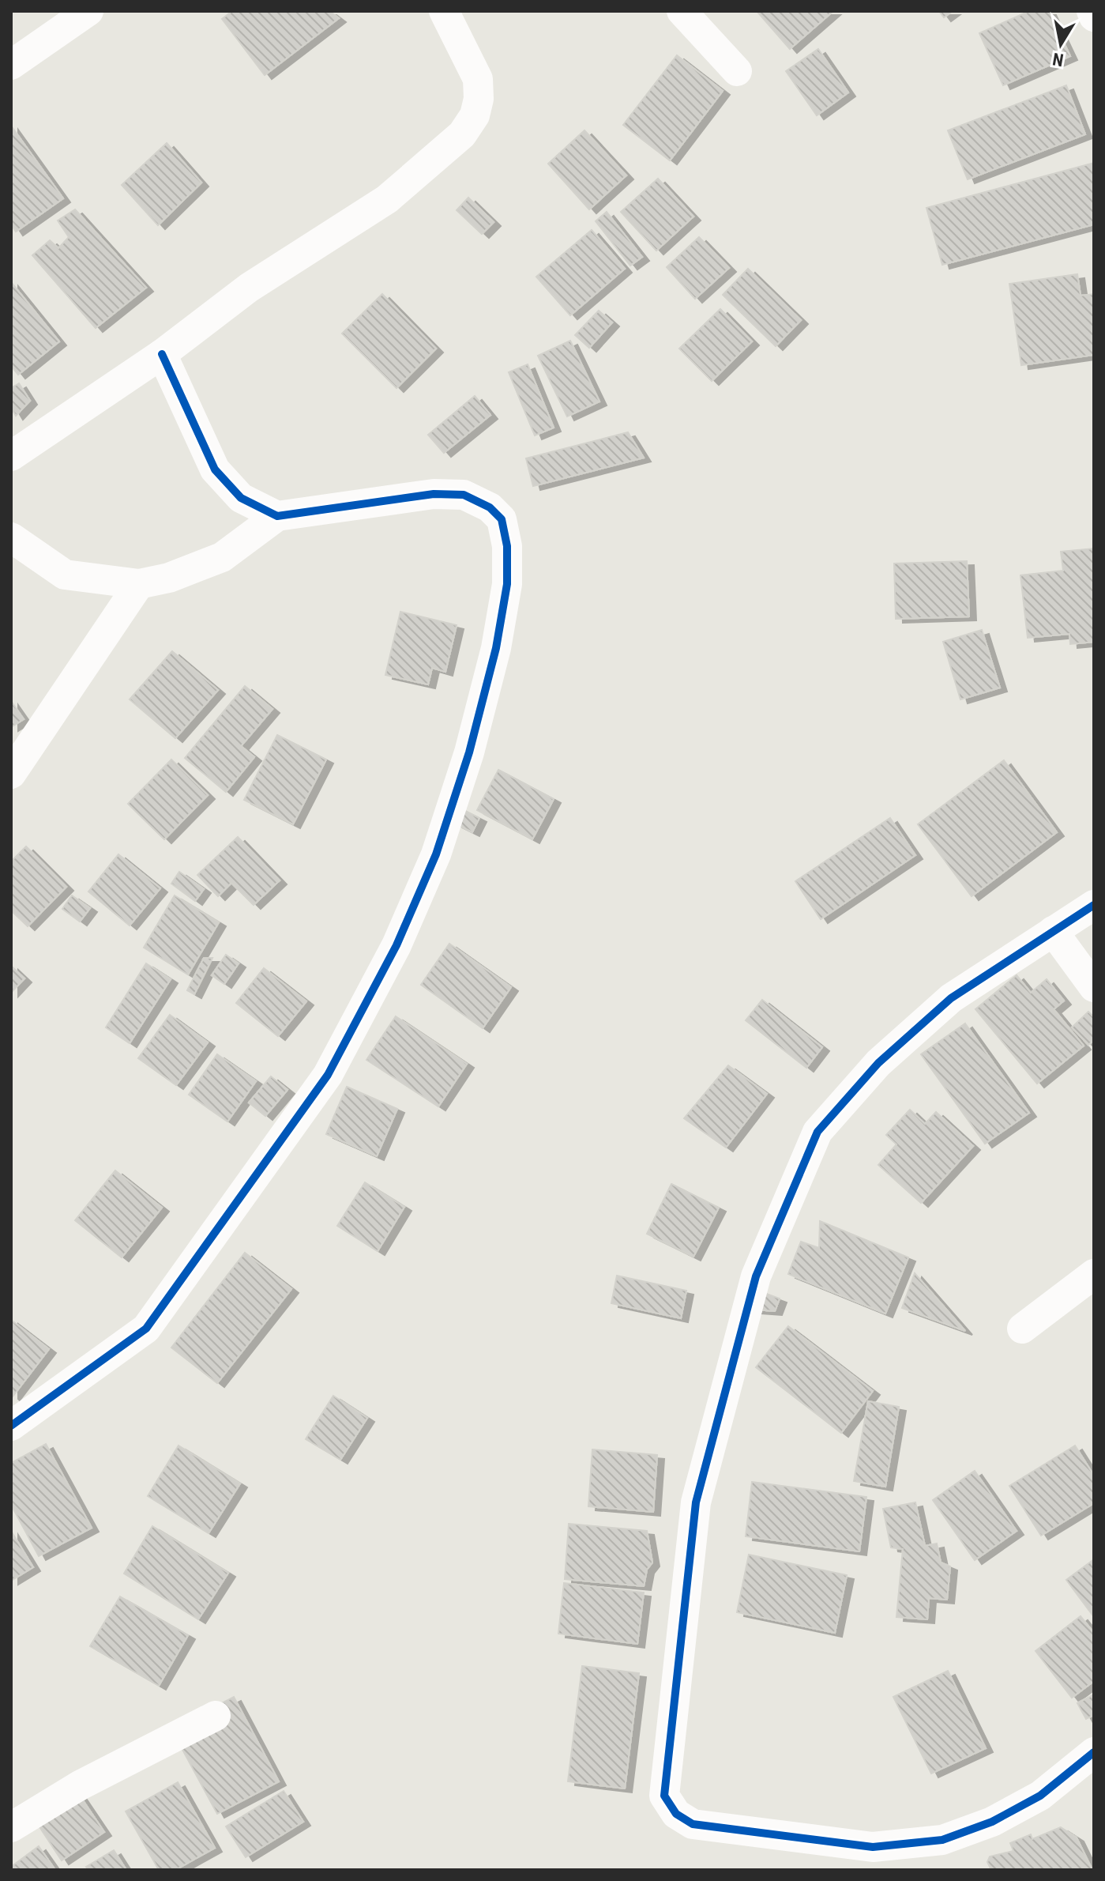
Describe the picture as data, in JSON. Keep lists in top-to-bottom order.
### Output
{
  "north": "bottom"
}
